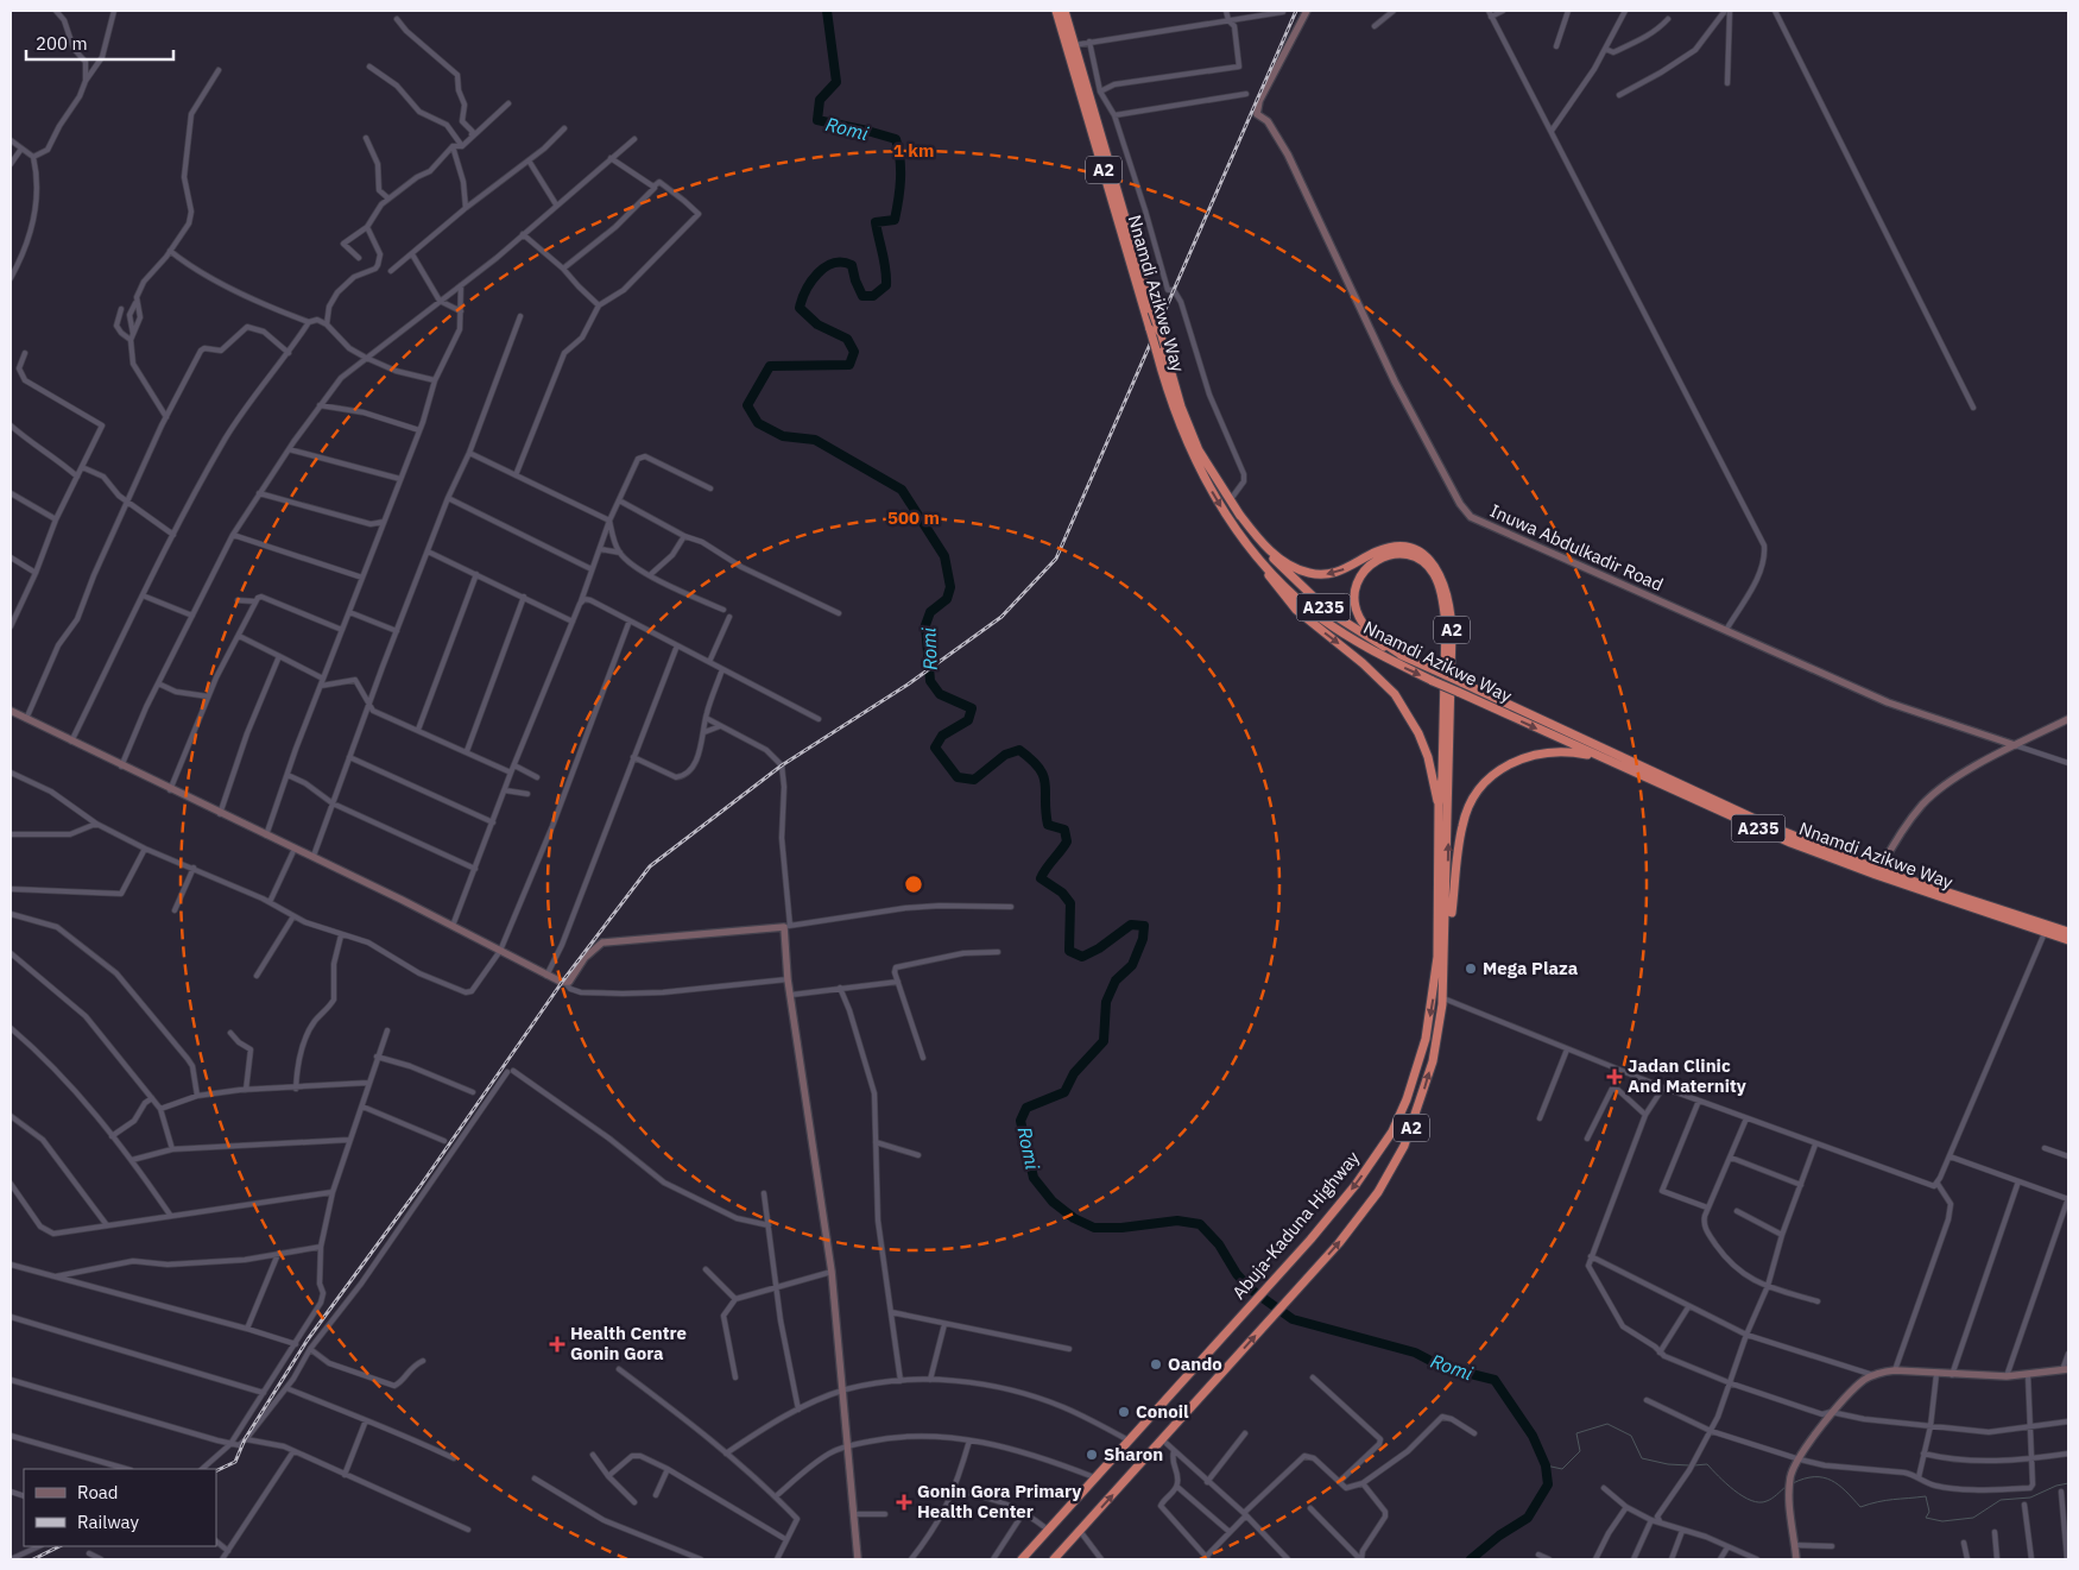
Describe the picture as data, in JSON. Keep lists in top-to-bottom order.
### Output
{
  "streets": {
    "highway": [
      "A2",
      "Nnamdi Azikwe Way",
      "A235",
      "Abuja-Kaduna Highway"
    ],
    "street": ["Inuwa Abdulkadir Road"]
  },
  "crossings": [
    ["A2", "Nnamdi Azikwe Way"],
    ["A2", "Abuja-Kaduna Highway"]
  ],
  "water": ["Romi"],
  "places": {
    "other": [
      "Mega Plaza",
      "Oando",
      "Conoil",
      "Sharon"
    ],
    "health": ["Jadan Clinic And Maternity", "Health Centre Gonin Gora", "Gonin Gora Primary Health Center"]
  },
  "legend": ["Road", "Railway"],
  "scale_bar": "200 m",
  "rings": ["1 km", "500 m"]
}
